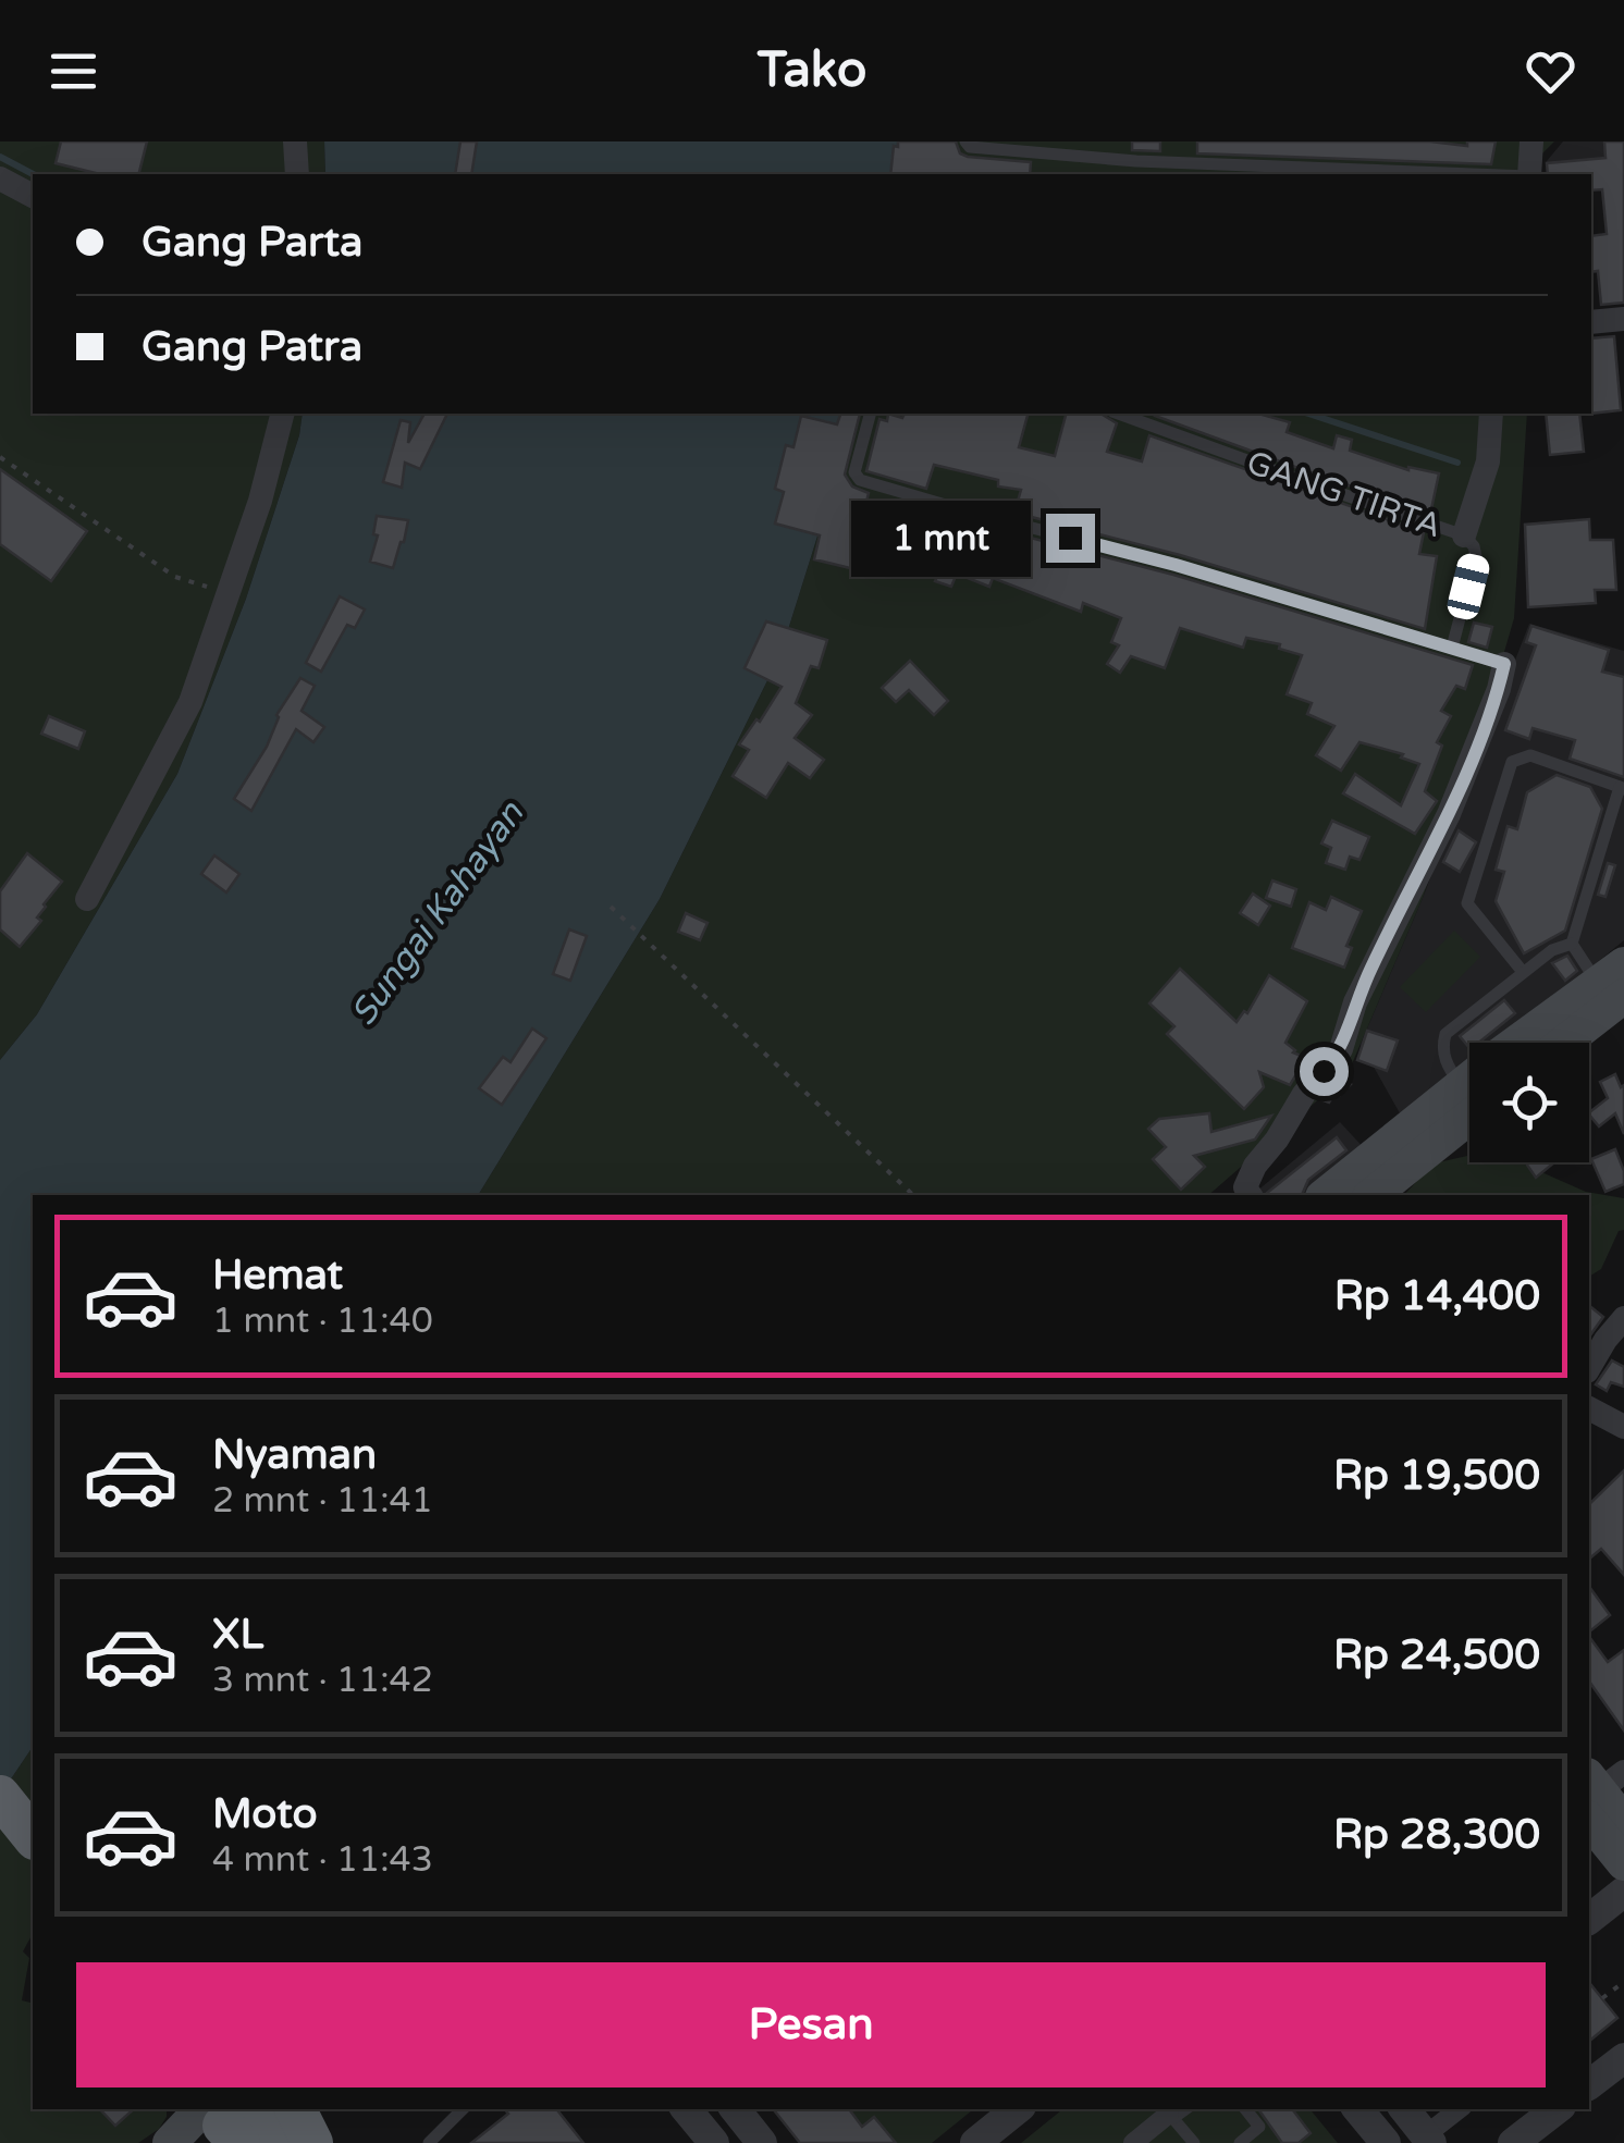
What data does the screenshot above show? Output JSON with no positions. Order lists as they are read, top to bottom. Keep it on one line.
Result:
{"streets":{"lane":["GANG TIRTA"]},"water":["Sungai Kahayan"],"page":{"header":"Tako","banner":["Gang Parta","Gang Patra"],"bubble":"1 mnt","list":[{"name":"Hemat","note":"1 mnt · 11:40","value":"Rp 14,400"},{"name":"Nyaman","note":"2 mnt · 11:41","value":"Rp 19,500"},{"name":"XL","note":"3 mnt · 11:42","value":"Rp 24,500"},{"name":"Moto","note":"4 mnt · 11:43","value":"Rp 28,300"}],"buttons":"Pesan"}}
